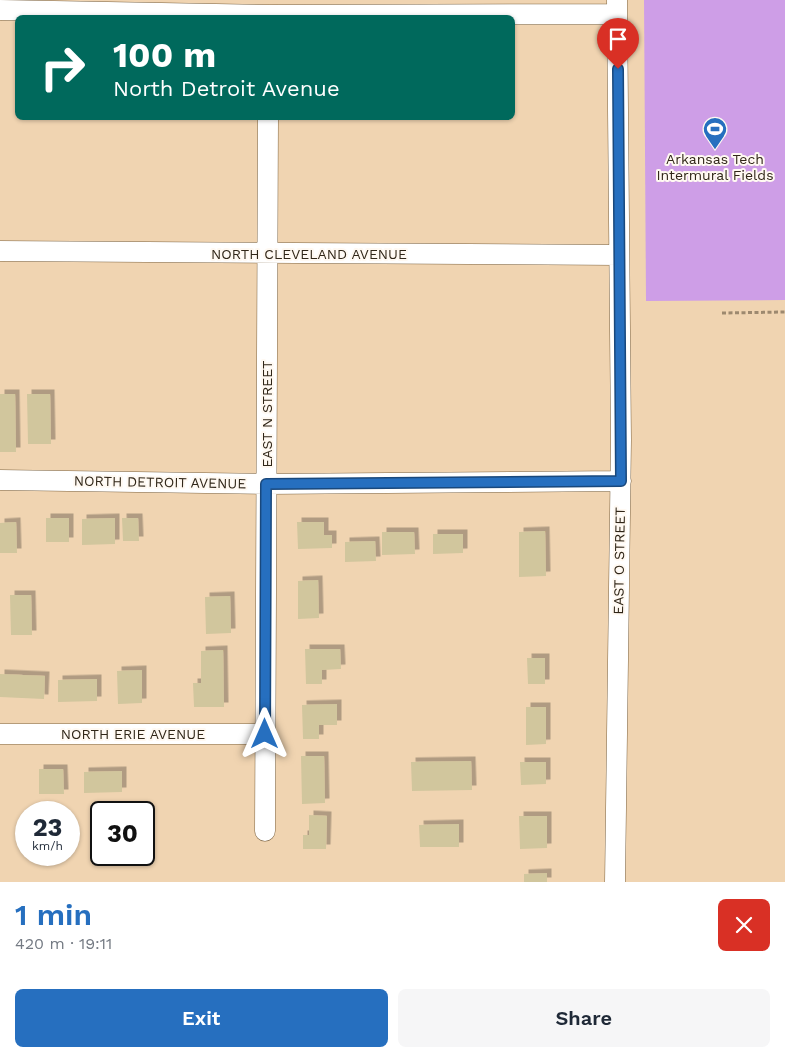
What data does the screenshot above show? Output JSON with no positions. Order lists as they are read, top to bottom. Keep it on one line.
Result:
{"streets":{"street":["NORTH CLEVELAND AVENUE","EAST N STREET","NORTH DETROIT AVENUE","EAST O STREET","NORTH ERIE AVENUE"]},"crossings":[["NORTH CLEVELAND AVENUE","EAST N STREET"],["NORTH CLEVELAND AVENUE","EAST O STREET"],["EAST N STREET","NORTH DETROIT AVENUE"],["EAST N STREET","NORTH ERIE AVENUE"],["NORTH DETROIT AVENUE","EAST O STREET"]],"places":{"sports":["Arkansas Tech Intermural Fields"]},"page":{"turn":["100 m","North Detroit Avenue"],"speed":"23 km/h","limit":"30","heading":["1 min","420 m · 19:11"],"buttons":["Exit","Share"]}}
